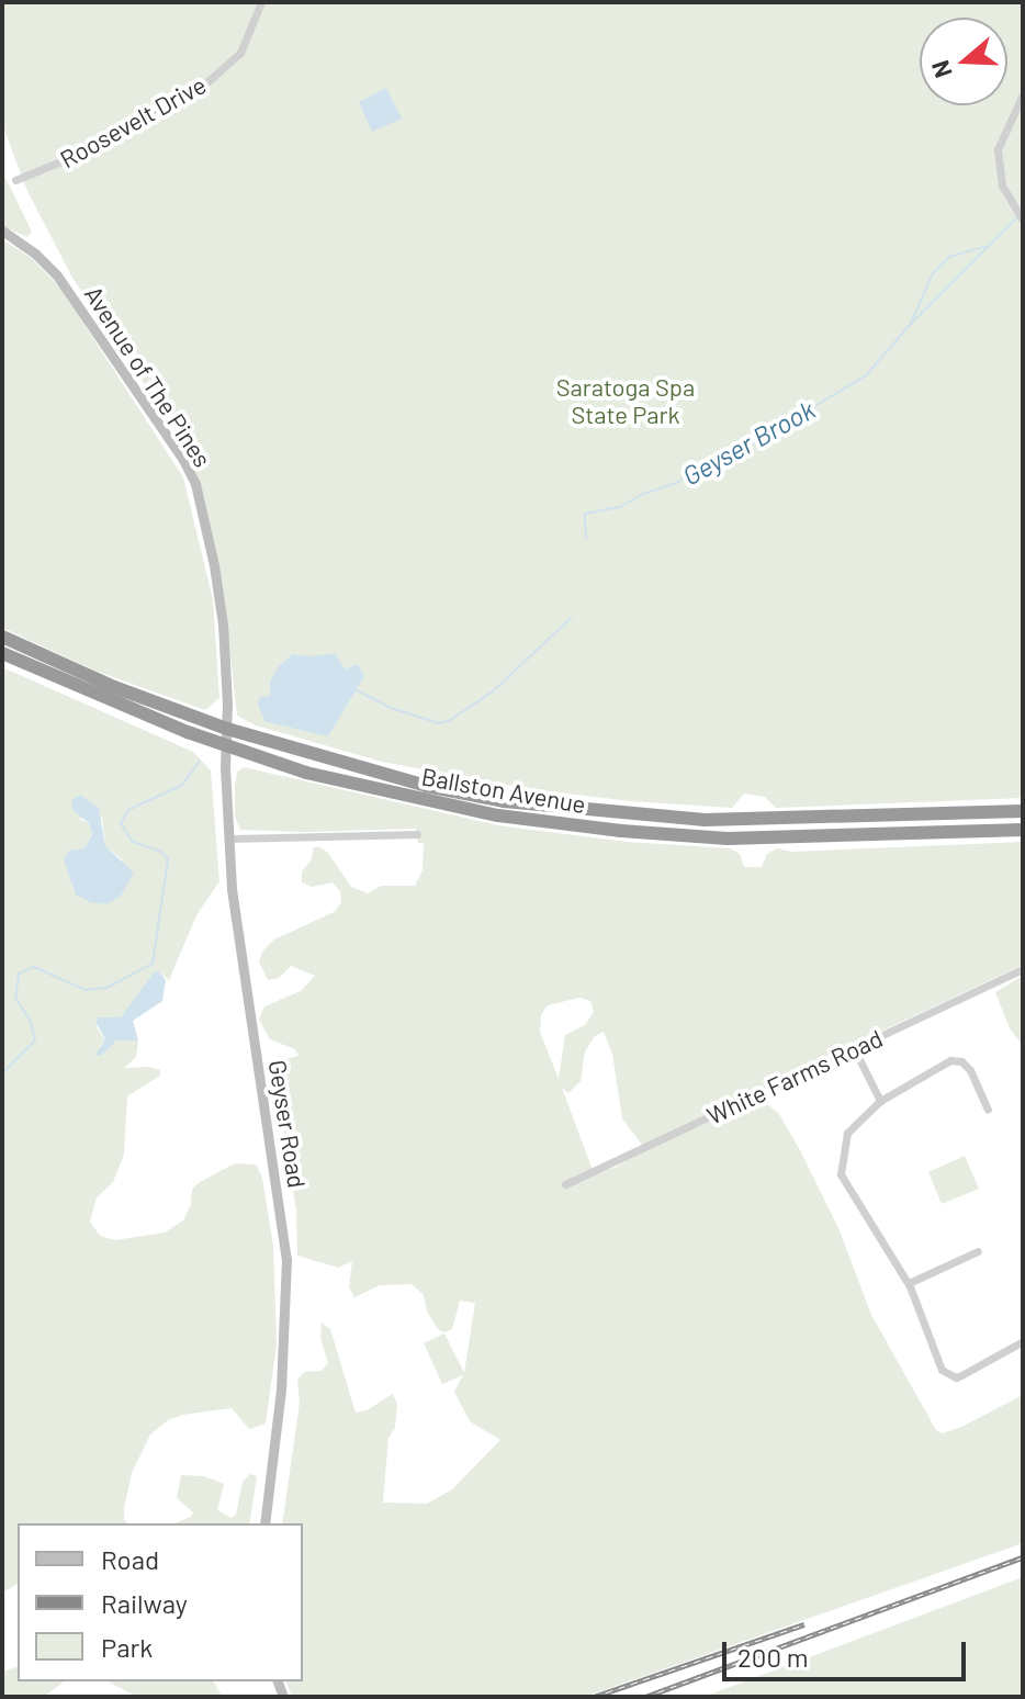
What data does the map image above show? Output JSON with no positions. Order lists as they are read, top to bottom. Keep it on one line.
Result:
{"streets":{"highway":["Ballston Avenue"],"street":["Roosevelt Drive","Avenue of The Pines","White Farms Road","Geyser Road"]},"crossings":[["Avenue of The Pines","Ballston Avenue"],["Avenue of The Pines","Geyser Road"],["Ballston Avenue","Geyser Road"]],"water":["Geyser Brook"],"parks":["Saratoga Spa State Park"],"legend":["Road","Railway","Park"],"scale_bar":"200 m","north":"left"}
